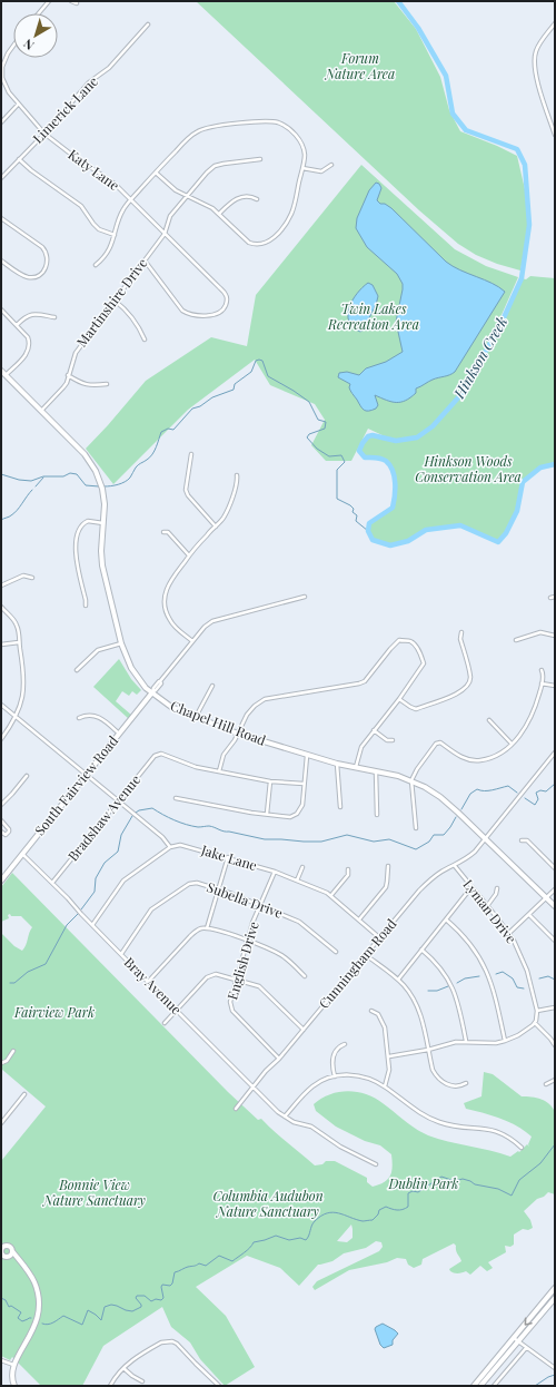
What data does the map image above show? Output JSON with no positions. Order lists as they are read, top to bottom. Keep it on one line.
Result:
{"streets":{"street":["Limerick Lane","Katy Lane","Martinshire Drive","Chapel Hill Road","South Fairview Road","Bradshaw Avenue","Jake Lane","Subella Drive","Lyman Drive","English Drive","Cunningham Road","Bray Avenue"]},"crossings":[["Limerick Lane","Katy Lane"],["Katy Lane","Martinshire Drive"],["Martinshire Drive","Chapel Hill Road"],["Chapel Hill Road","South Fairview Road"],["Chapel Hill Road","Cunningham Road"],["South Fairview Road","Bray Avenue"],["Bradshaw Avenue","Bray Avenue"],["Jake Lane","English Drive"],["Jake Lane","Cunningham Road"],["Subella Drive","English Drive"],["Subella Drive","Bray Avenue"],["Lyman Drive","Cunningham Road"],["English Drive","Cunningham Road"],["Cunningham Road","Bray Avenue"]],"water":["Hinkson Creek"],"parks":["Forum Nature Area","Twin Lakes Recreation Area","Hinkson Woods Conservation Area","Fairview Park","Dublin Park","Bonnie View Nature Sanctuary","Columbia Audubon Nature Sanctuary"],"north":"bottom left"}
